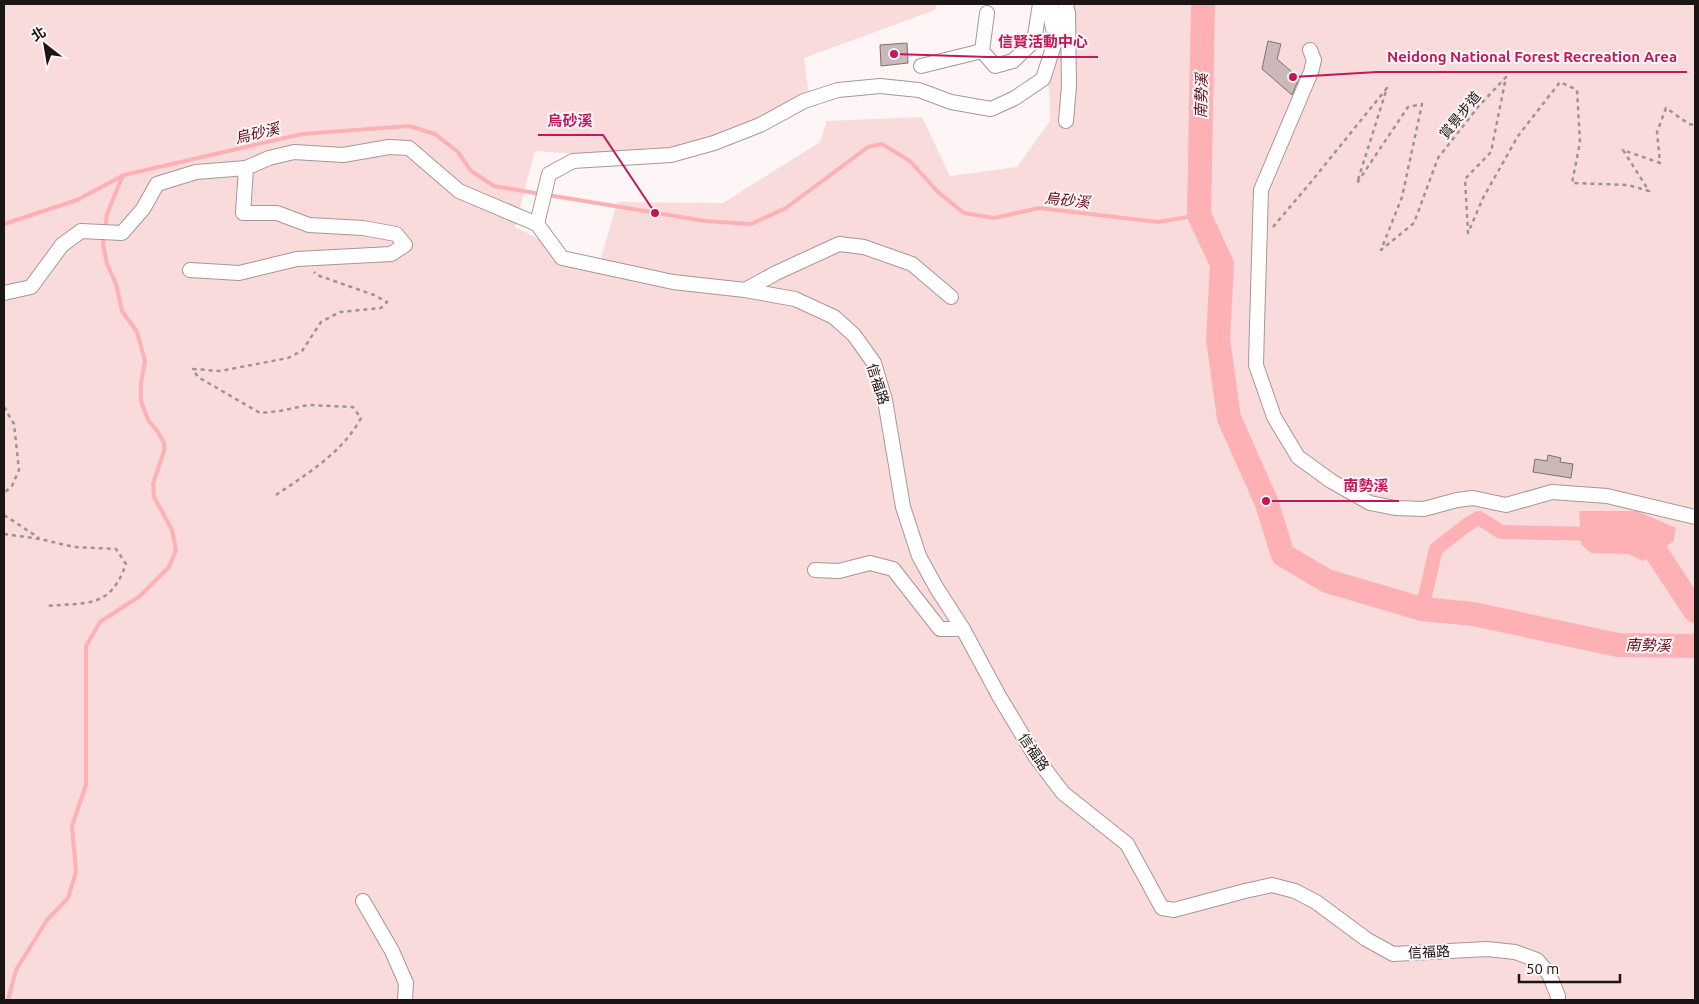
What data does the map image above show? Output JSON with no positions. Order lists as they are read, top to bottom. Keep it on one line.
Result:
{"streets":{"street":["信福路"],"path":["賞景步道"]},"water":["南勢溪","烏砂溪"],"places":["信賢活動中心","Neidong National Forest Recreation Area","烏砂溪","南勢溪"],"scale_bar":"50 m","north":"top left"}
